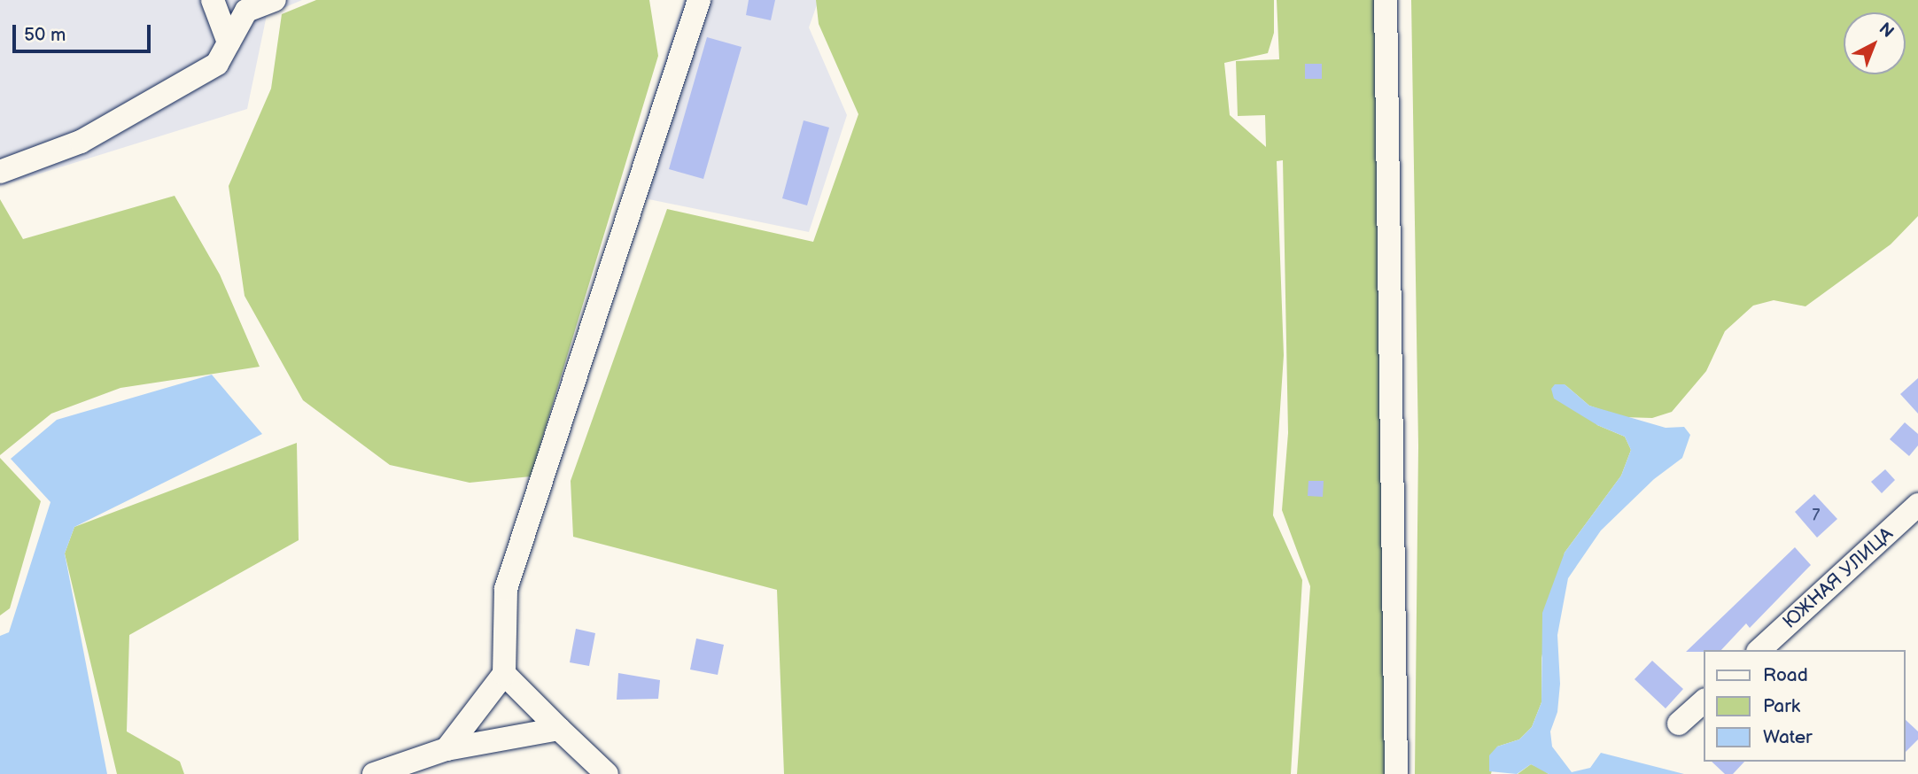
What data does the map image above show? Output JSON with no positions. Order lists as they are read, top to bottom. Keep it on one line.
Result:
{"streets":{"street":["ЮЖНАЯ УЛИЦА"]},"house_numbers":["7"],"legend":["Road","Park","Water"],"scale_bar":"50 m","north":"top right"}
